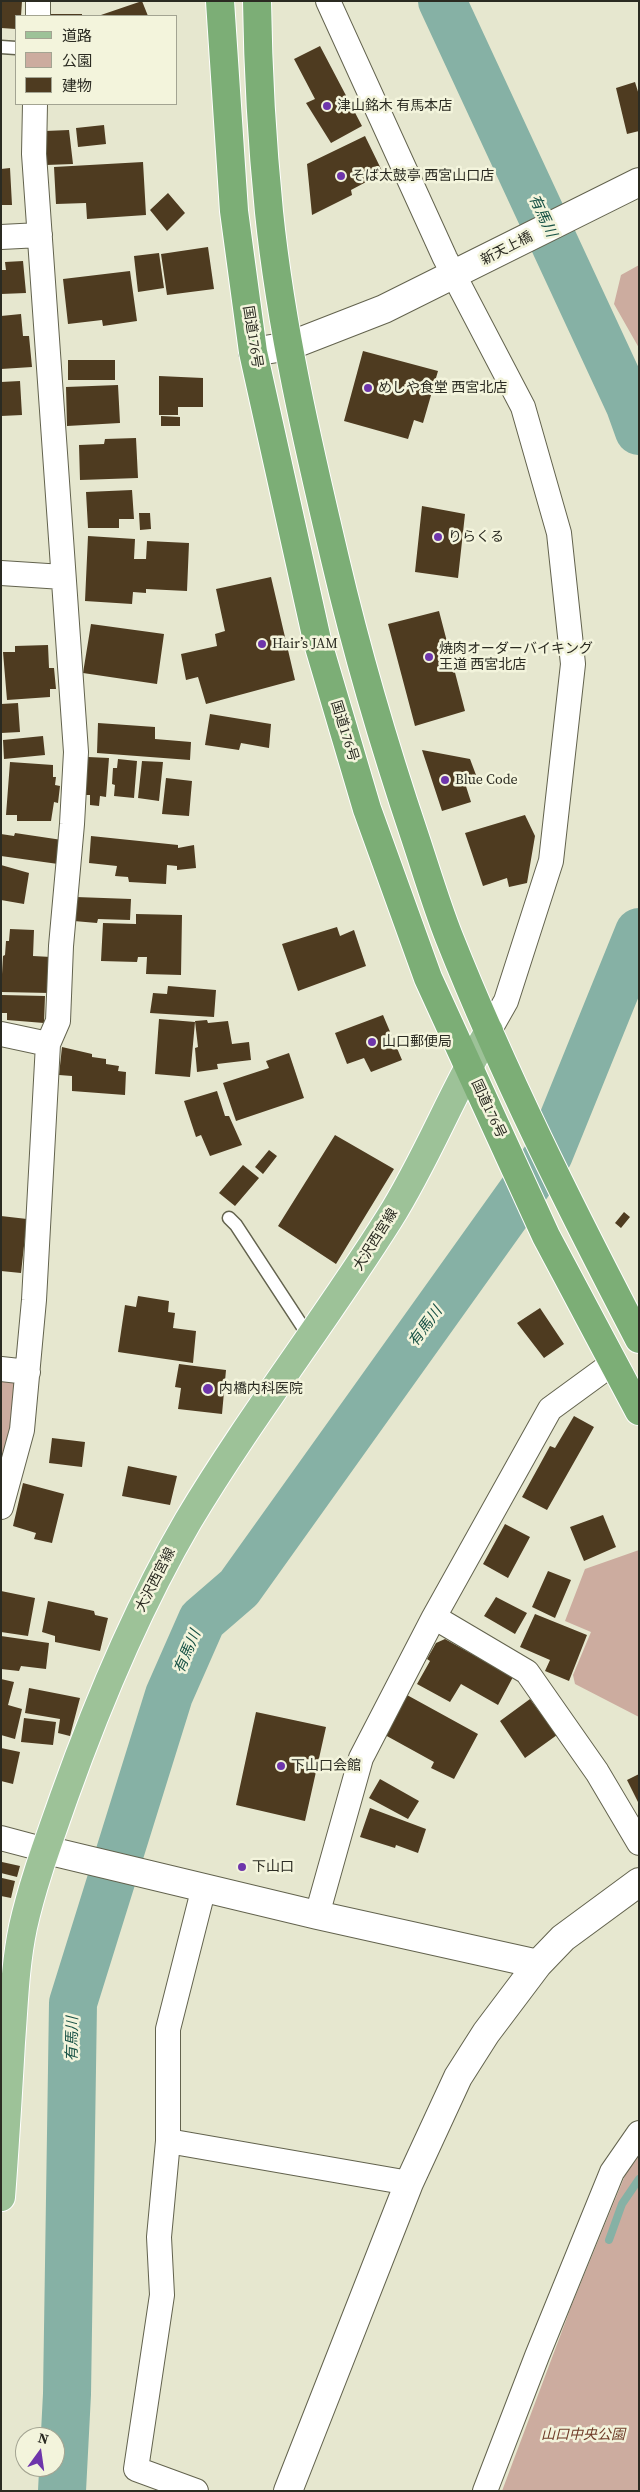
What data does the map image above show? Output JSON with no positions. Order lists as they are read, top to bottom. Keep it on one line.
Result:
{"streets":{"highway":["国道176号"],"main road":["大沢西宮線"],"street":["新天上橋"]},"crossings":[["新天上橋","国道176号"],["国道176号","大沢西宮線"]],"water":["有馬川"],"parks":["山口中央公園"],"places":["津山銘木 有馬本店","そば太鼓亭 西宮山口店","めしや食堂 西宮北店","りらくる","Hair’s JAM","焼肉オーダーバイキング 王道 西宮北店","Blue Code","山口郵便局","内橋内科医院","下山口会館","下山口"],"legend":["道路","公園","建物"],"north":"top"}
